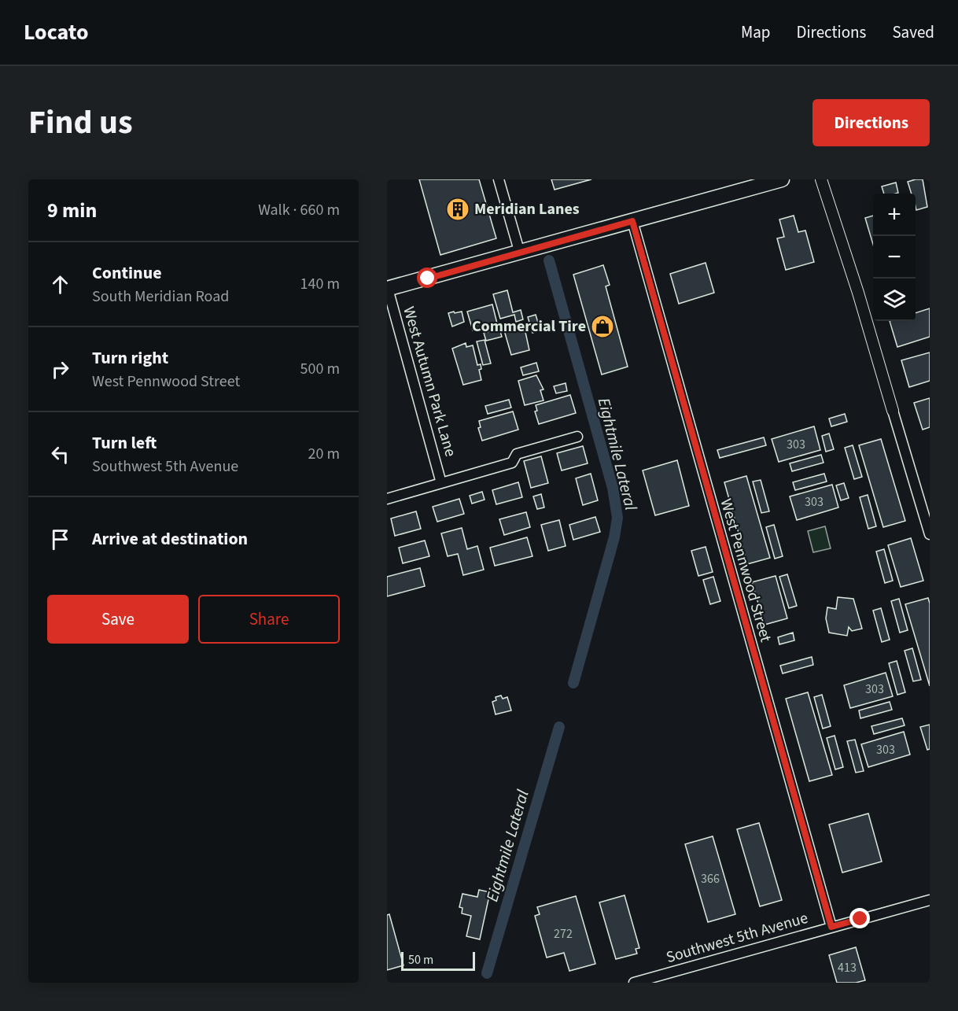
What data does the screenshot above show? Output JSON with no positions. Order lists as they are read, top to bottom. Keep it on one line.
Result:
{"streets":{"street":["West Autumn Park Lane","West Pennwood Street","Southwest 5th Avenue"]},"crossings":[["West Pennwood Street","Southwest 5th Avenue"]],"water":["Eightmile Lateral"],"places":{"building":["Meridian Lanes"],"shop":["Commercial Tire"]},"house_numbers":["303","303","303","303","366","272","413"],"scale_bar":"50 m","page":{"header":"Locato","nav":["Map","Directions","Saved"],"title":"Find us","buttons":["Directions",["Save","Share"]],"heading":["9 min","Walk · 660 m"],"map_buttons":["+","−"],"list":[["Continue","South Meridian Road","140 m"],["Turn right","West Pennwood Street","500 m"],["Turn left","Southwest 5th Avenue","20 m"],"Arrive at destination"],"scale":"50 m"}}
